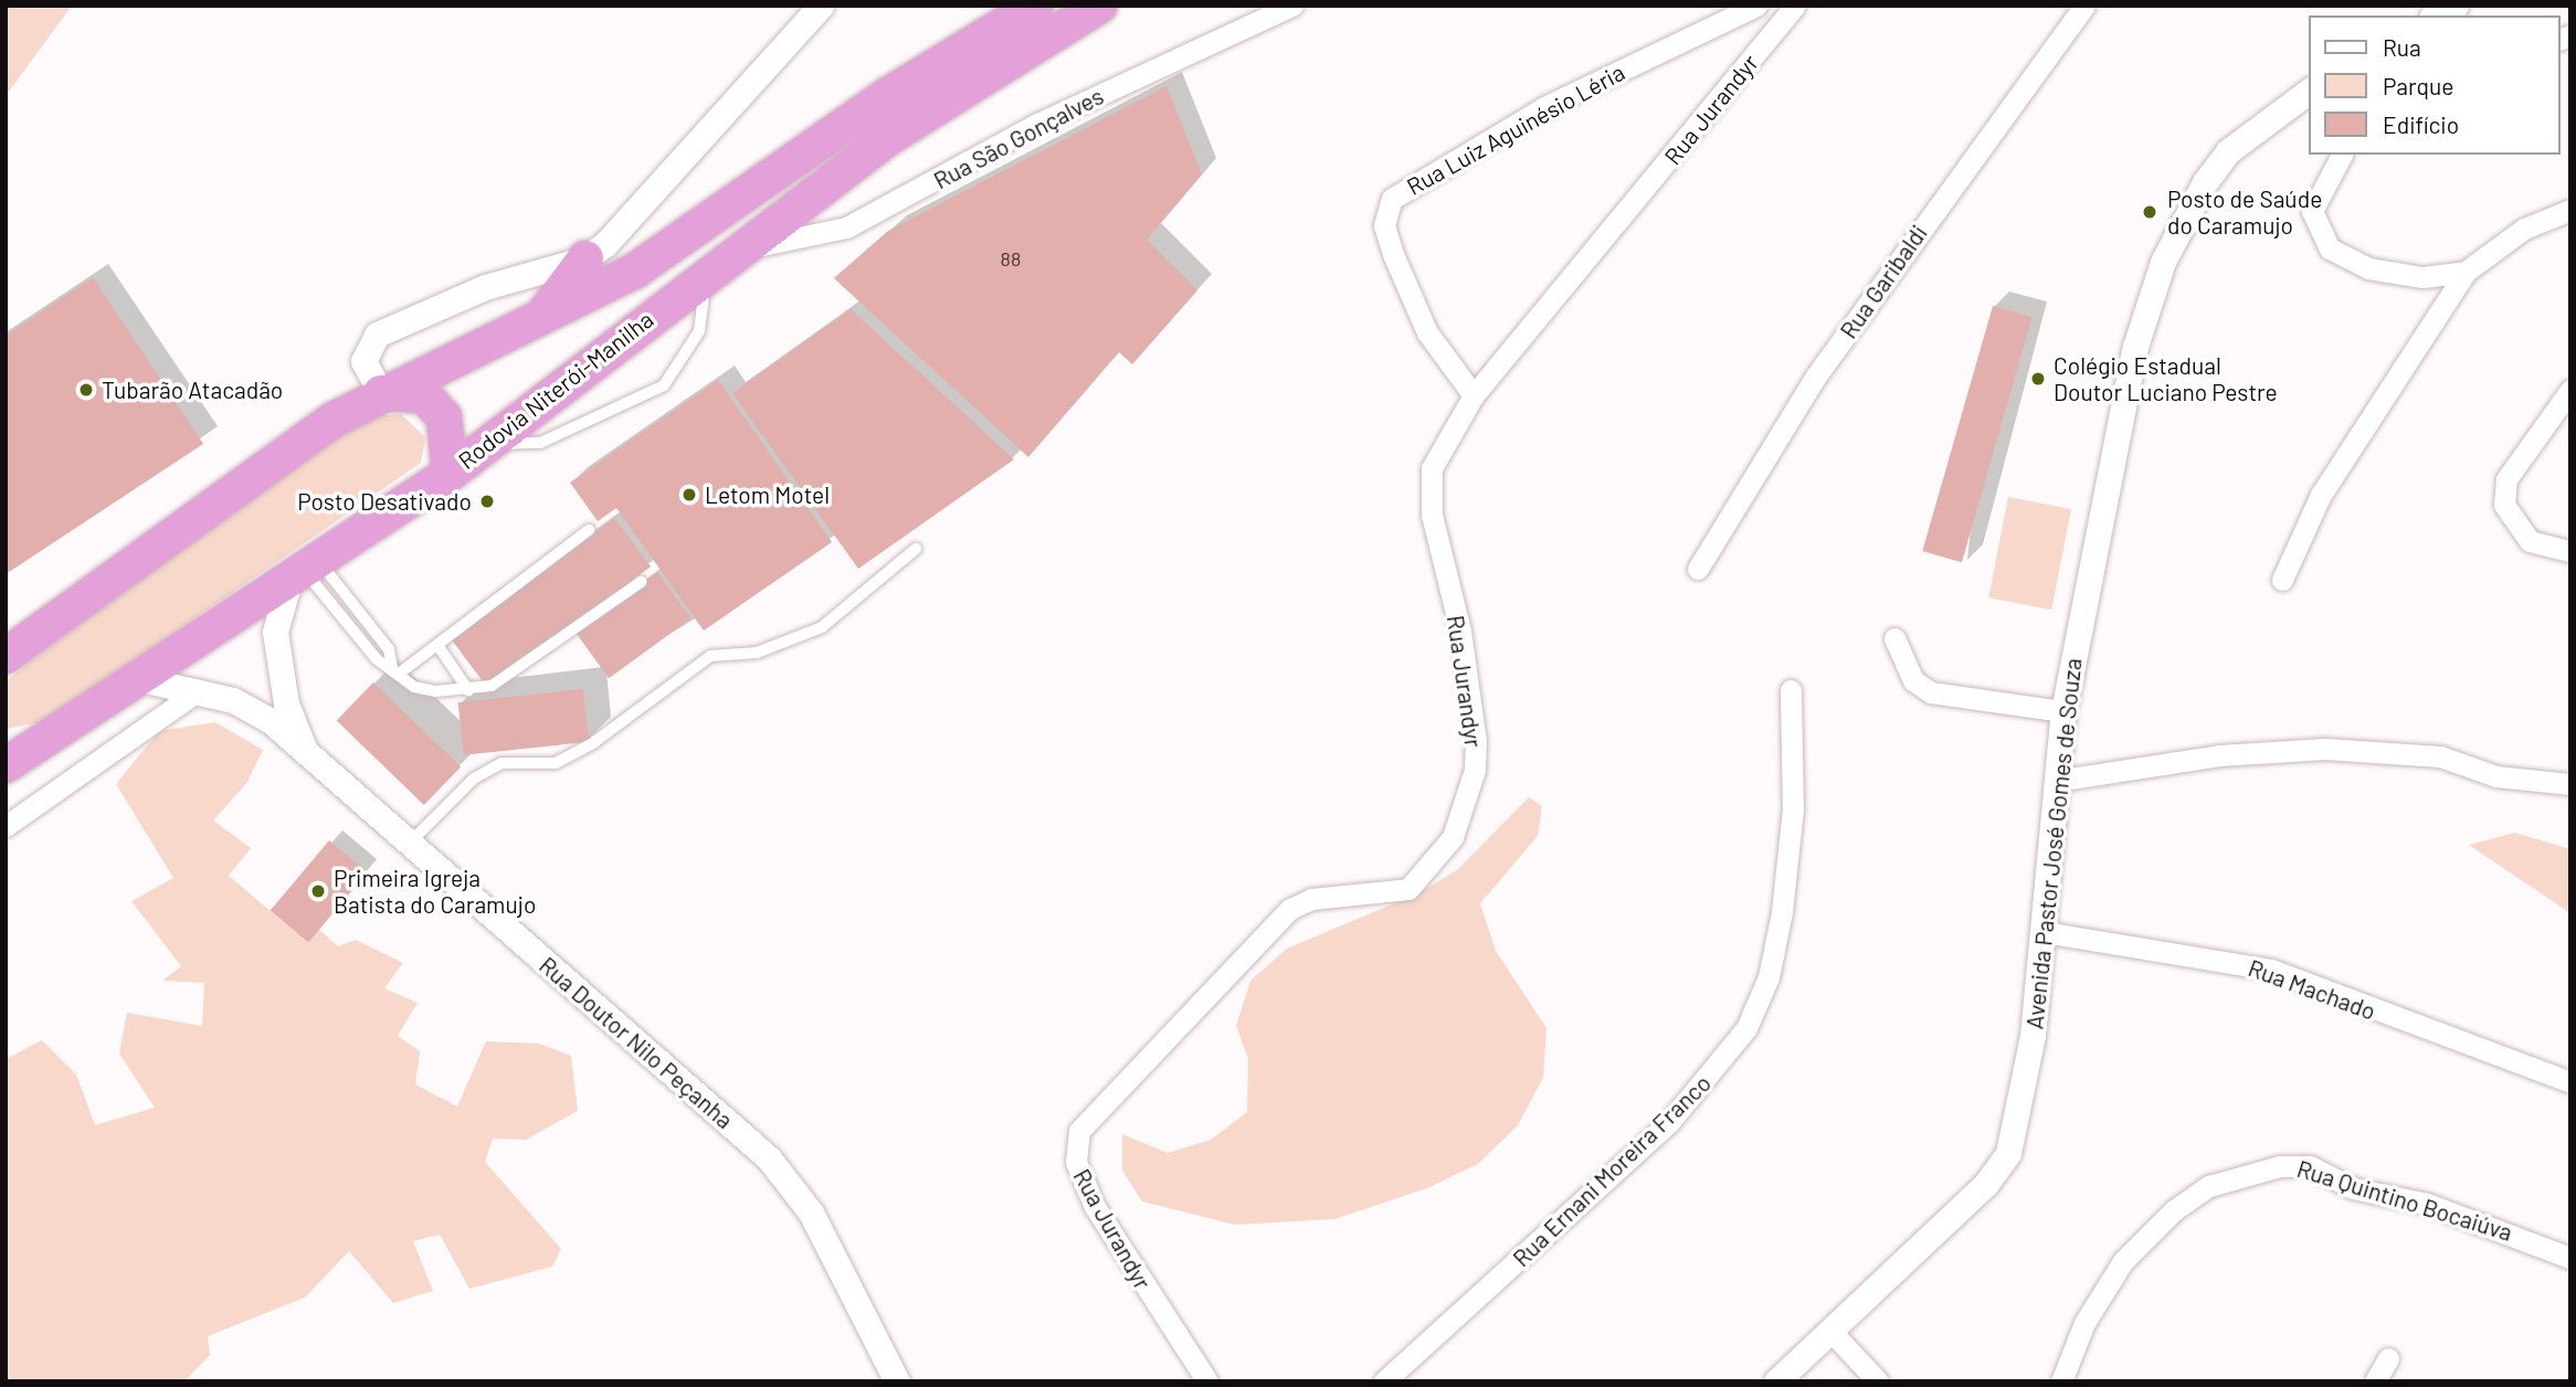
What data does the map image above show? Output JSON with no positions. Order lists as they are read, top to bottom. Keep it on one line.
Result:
{"streets":{"highway":["Rodovia Niterói-Manilha"],"street":["Rua Jurandyr","Rua Luiz Aguinésio Léria","Rua São Gonçalves","Rua Garibaldi","Avenida Pastor José Gomes de Souza","Rua Machado","Rua Doutor Nilo Peçanha","Rua Ernani Moreira Franco","Rua Quintino Bocaiúva"]},"crossings":[["Rua Jurandyr","Rua Luiz Aguinésio Léria"],["Rua São Gonçalves","Rodovia Niterói-Manilha"],["Rodovia Niterói-Manilha","Rua Doutor Nilo Peçanha"],["Avenida Pastor José Gomes de Souza","Rua Machado"]],"places":["Posto de Saúde do Caramujo","Colégio Estadual Doutor Luciano Pestre","Tubarão Atacadão","Letom Motel","Posto Desativado","Primeira Igreja Batista do Caramujo"],"house_numbers":["88"],"legend":["Rua","Parque","Edifício"]}
